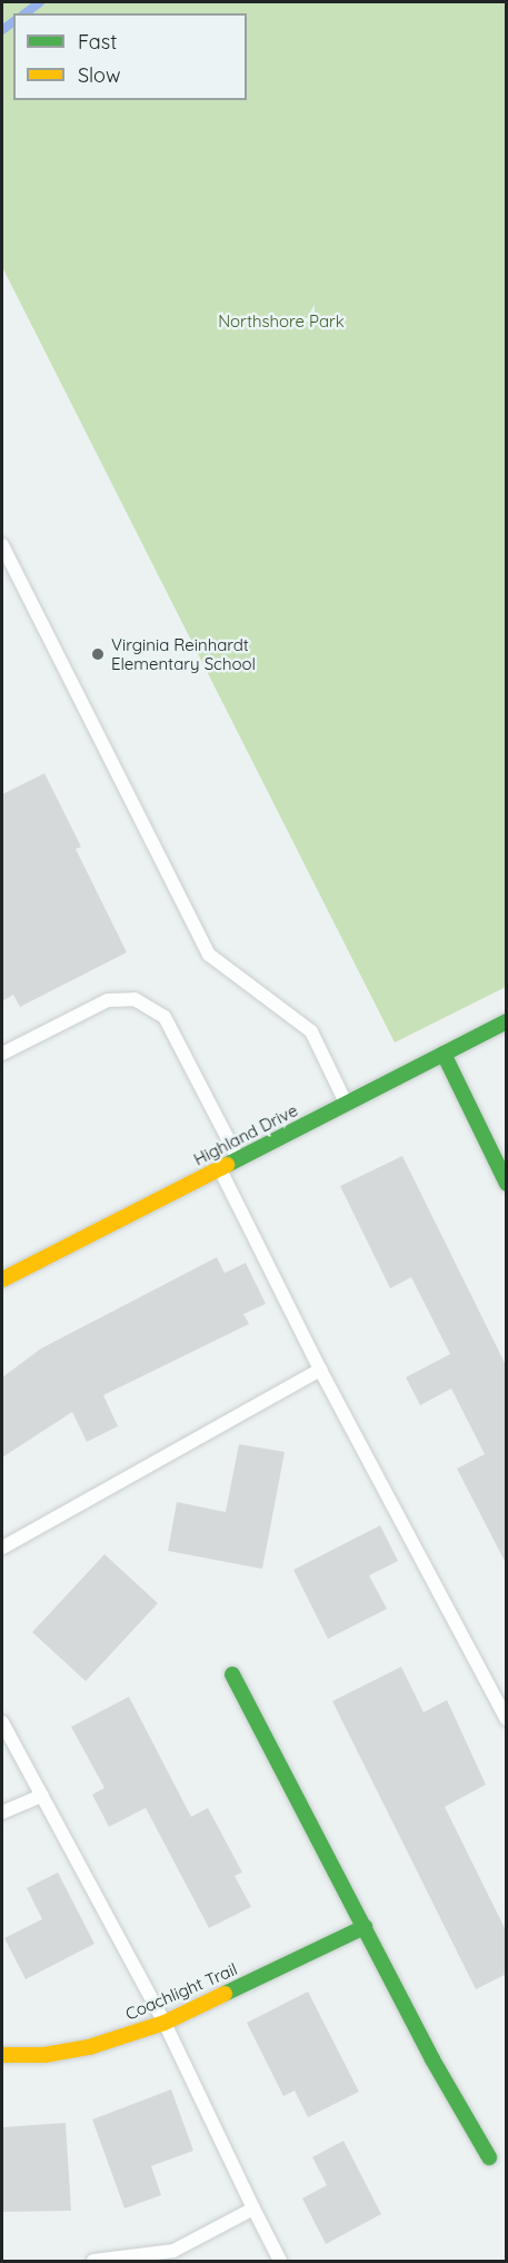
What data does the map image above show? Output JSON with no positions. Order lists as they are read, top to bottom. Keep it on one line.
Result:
{"streets":{"street":["Highland Drive","Coachlight Trail"]},"parks":["Northshore Park"],"places":["Virginia Reinhardt Elementary School"],"legend":["Fast","Slow"]}
